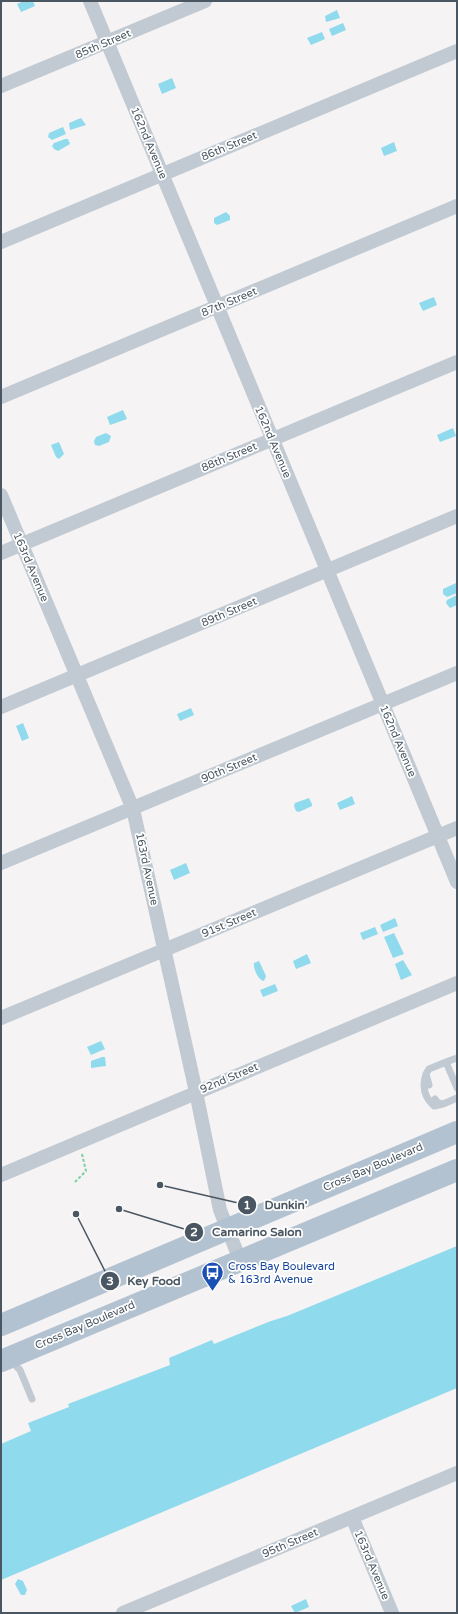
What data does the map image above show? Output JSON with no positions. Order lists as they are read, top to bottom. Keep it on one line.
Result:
{"streets":{"main road":["Cross Bay Boulevard"],"street":["85th Street","162nd Avenue","86th Street","87th Street","88th Street","163rd Avenue","89th Street","90th Street","91st Street","92nd Street","95th Street"]},"crossings":[["85th Street","162nd Avenue"],["162nd Avenue","86th Street"],["162nd Avenue","87th Street"],["162nd Avenue","88th Street"],["162nd Avenue","89th Street"],["162nd Avenue","90th Street"],["162nd Avenue","91st Street"],["88th Street","163rd Avenue"],["163rd Avenue","89th Street"],["163rd Avenue","90th Street"],["163rd Avenue","91st Street"],["163rd Avenue","92nd Street"],["163rd Avenue","Cross Bay Boulevard"],["163rd Avenue","95th Street"]],"places":{"other":["Dunkin'","Camarino Salon","Key Food"],"bus stop":["Cross Bay Boulevard & 163rd Avenue"]}}
